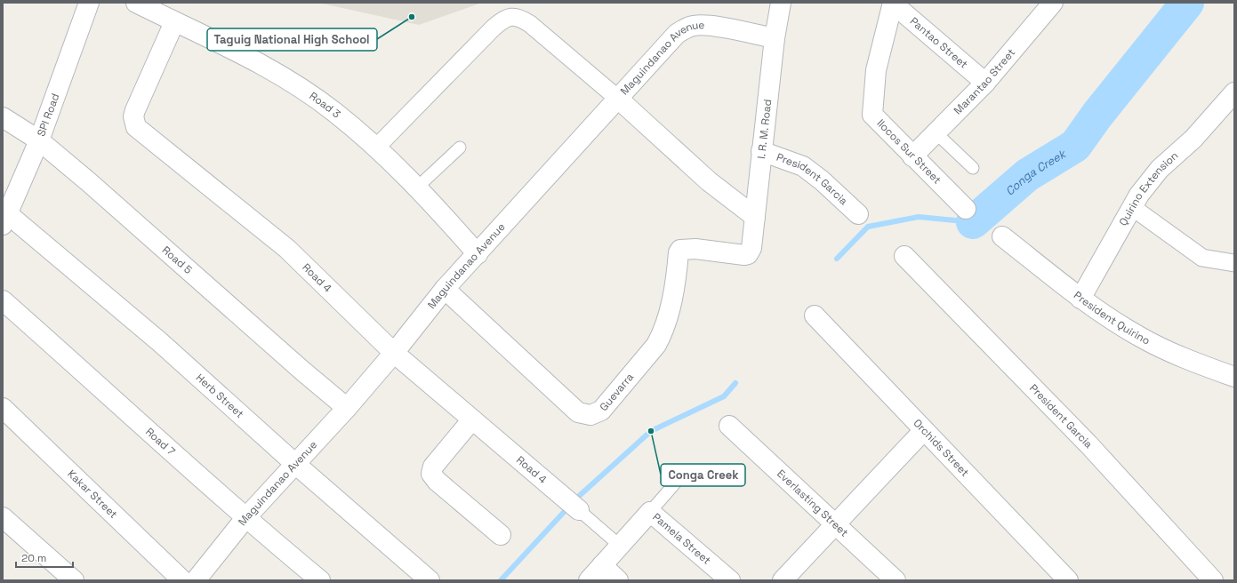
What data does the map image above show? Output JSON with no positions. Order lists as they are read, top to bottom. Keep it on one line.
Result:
{"streets":{"street":["Pantao Street","Maguindanao Avenue","Marantao Street","Road 3","SPI Road","I. R. M. Road","Ilocos Sur Street","President Garcia","Quirino Extension","Road 5","Road 4","President Quirino","Guevarra","Herb Street","Road 7","Orchids Street","Kakar Street","Everlasting Street","Pamela Street"]},"crossings":[["Pantao Street","Marantao Street"],["Pantao Street","Ilocos Sur Street"],["Maguindanao Avenue","Road 3"],["Maguindanao Avenue","I. R. M. Road"],["Maguindanao Avenue","Road 5"],["Maguindanao Avenue","Road 4"],["Maguindanao Avenue","Guevarra"],["Maguindanao Avenue","Herb Street"],["Maguindanao Avenue","Road 7"],["Marantao Street","Ilocos Sur Street"],["Road 3","Road 4"],["SPI Road","Road 5"],["SPI Road","Herb Street"],["I. R. M. Road","President Garcia"],["I. R. M. Road","Guevarra"],["Quirino Extension","President Quirino"]],"water":["Conga Creek"],"places":["Taguig National High School","Conga Creek"],"scale_bar":"20 m"}
